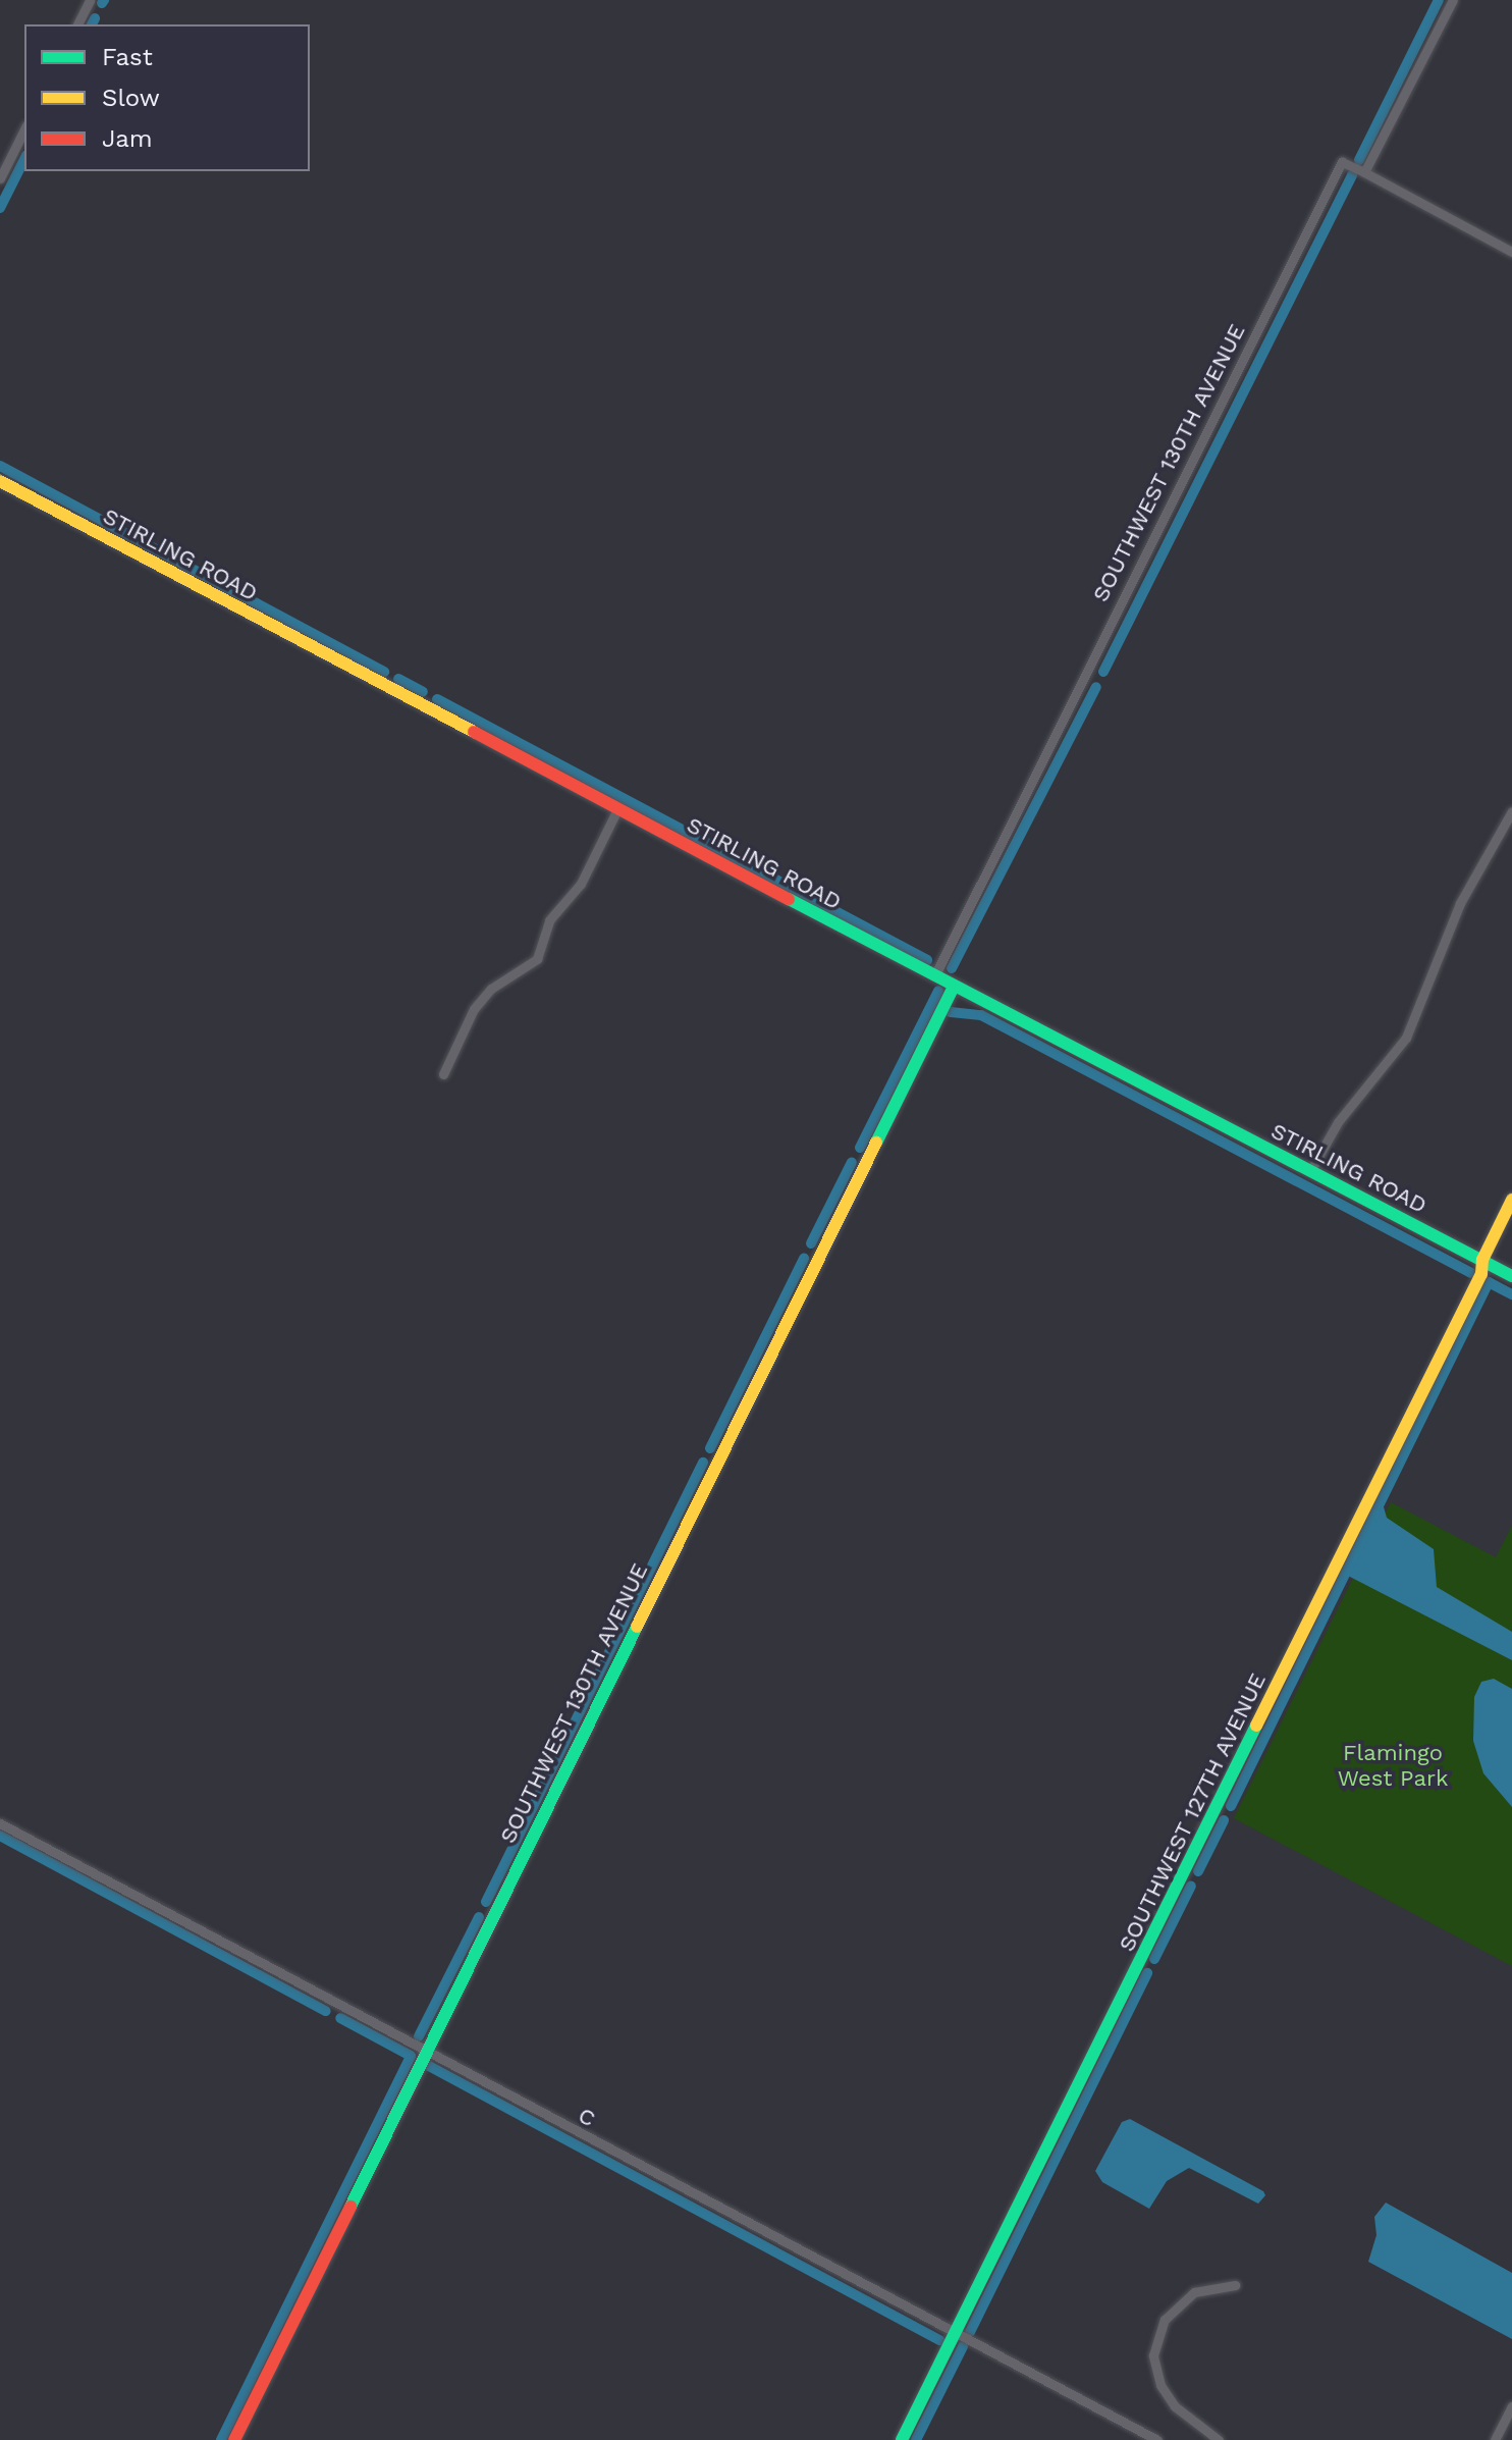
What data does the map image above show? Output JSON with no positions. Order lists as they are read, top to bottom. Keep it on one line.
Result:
{"streets":{"street":["SOUTHWEST 130TH AVENUE","STIRLING ROAD","SOUTHWEST 127TH AVENUE","C"]},"crossings":[["SOUTHWEST 130TH AVENUE","STIRLING ROAD"],["SOUTHWEST 130TH AVENUE","C"],["STIRLING ROAD","SOUTHWEST 127TH AVENUE"],["SOUTHWEST 127TH AVENUE","C"]],"parks":["Flamingo West Park"],"legend":["Fast","Slow","Jam"]}
